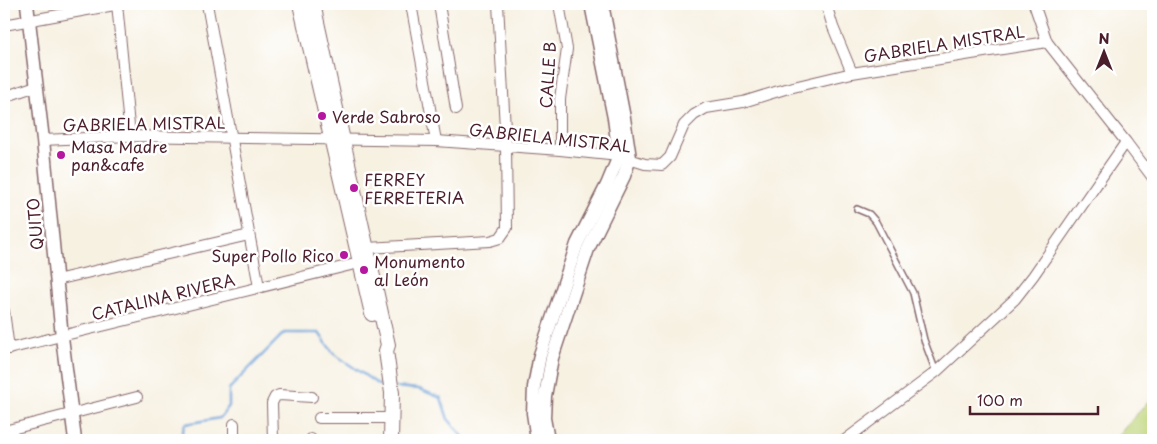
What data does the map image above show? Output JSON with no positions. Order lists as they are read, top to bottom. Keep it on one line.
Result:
{"streets":{"street":["GABRIELA MISTRAL","CALLE B","QUITO","CATALINA RIVERA"]},"crossings":[["GABRIELA MISTRAL","CALLE B"],["GABRIELA MISTRAL","QUITO"],["QUITO","CATALINA RIVERA"]],"places":["Verde Sabroso","Masa Madre pan&cafe","FERREY FERRETERIA","Super Pollo Rico","Monumento al León"],"scale_bar":"100 m","north":"top"}
